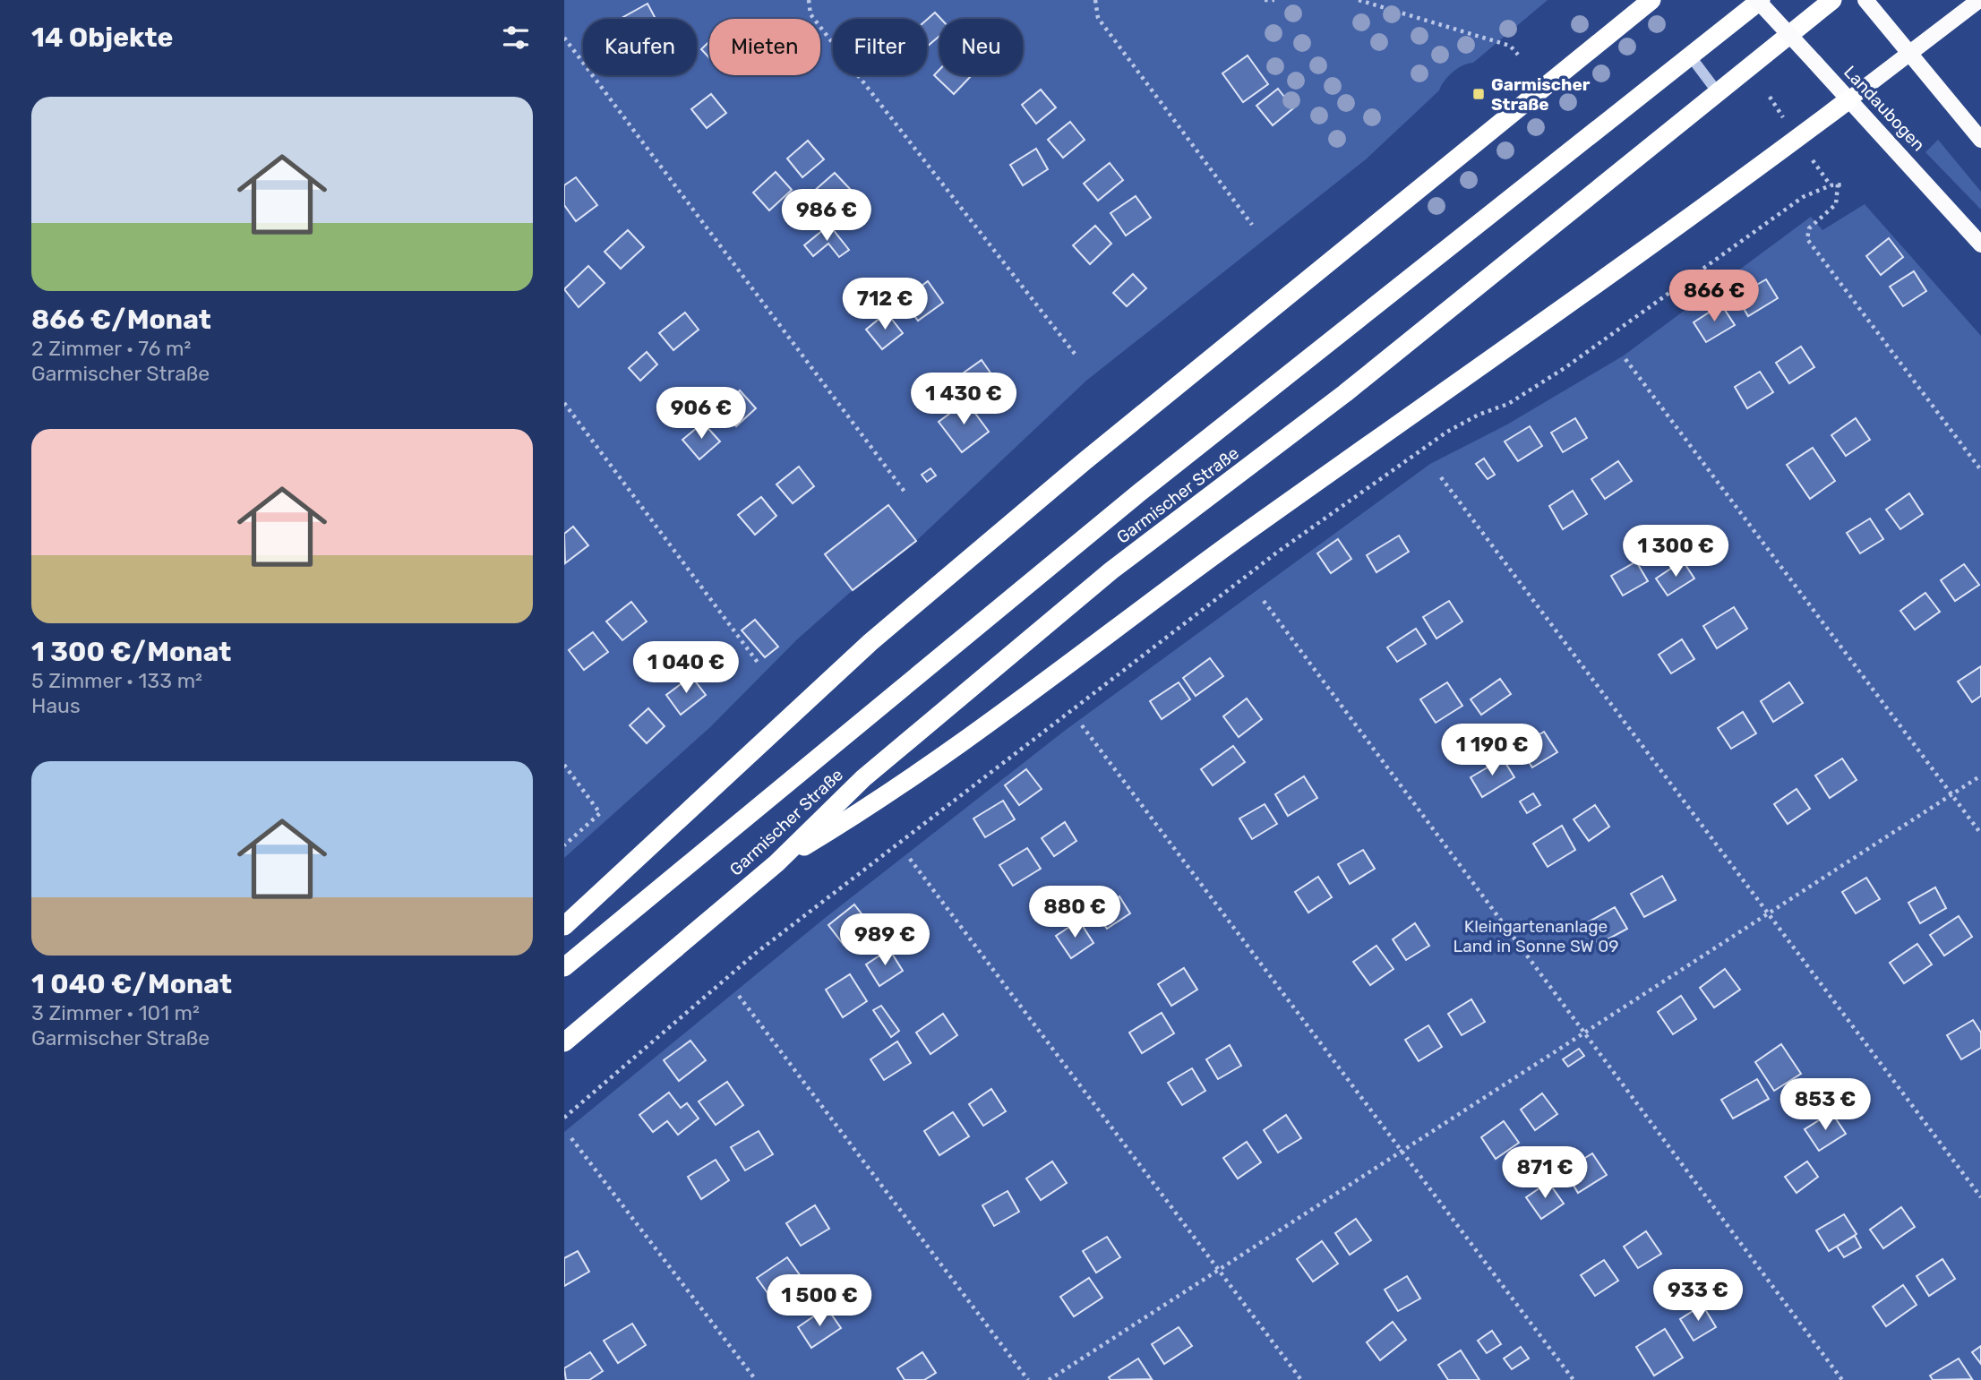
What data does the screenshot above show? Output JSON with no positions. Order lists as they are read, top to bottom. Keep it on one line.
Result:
{"streets":{"highway":["Garmischer Straße"],"main road":["Landaubogen"]},"crossings":[["Landaubogen","Garmischer Straße"]],"parks":["Kleingartenanlage Land in Sonne SW 09"],"places":{"transit":["Garmischer Straße"]},"page":{"heading":"14 Objekte","chip":["Kaufen","Mieten","Filter","Neu"],"list":[{"name":"866 €/Monat","note":"2 Zimmer · 76 m² · Garmischer Straße"},{"name":"1 300 €/Monat","note":"5 Zimmer · 133 m² · Haus"},{"name":"1 040 €/Monat","note":"3 Zimmer · 101 m² · Garmischer Straße"}],"price":["986 €","866 €","712 €","1 430 €","906 €","1 300 €","1 040 €","1 190 €","880 €","989 €","853 €","871 €","933 €","1 500 €"]}}
